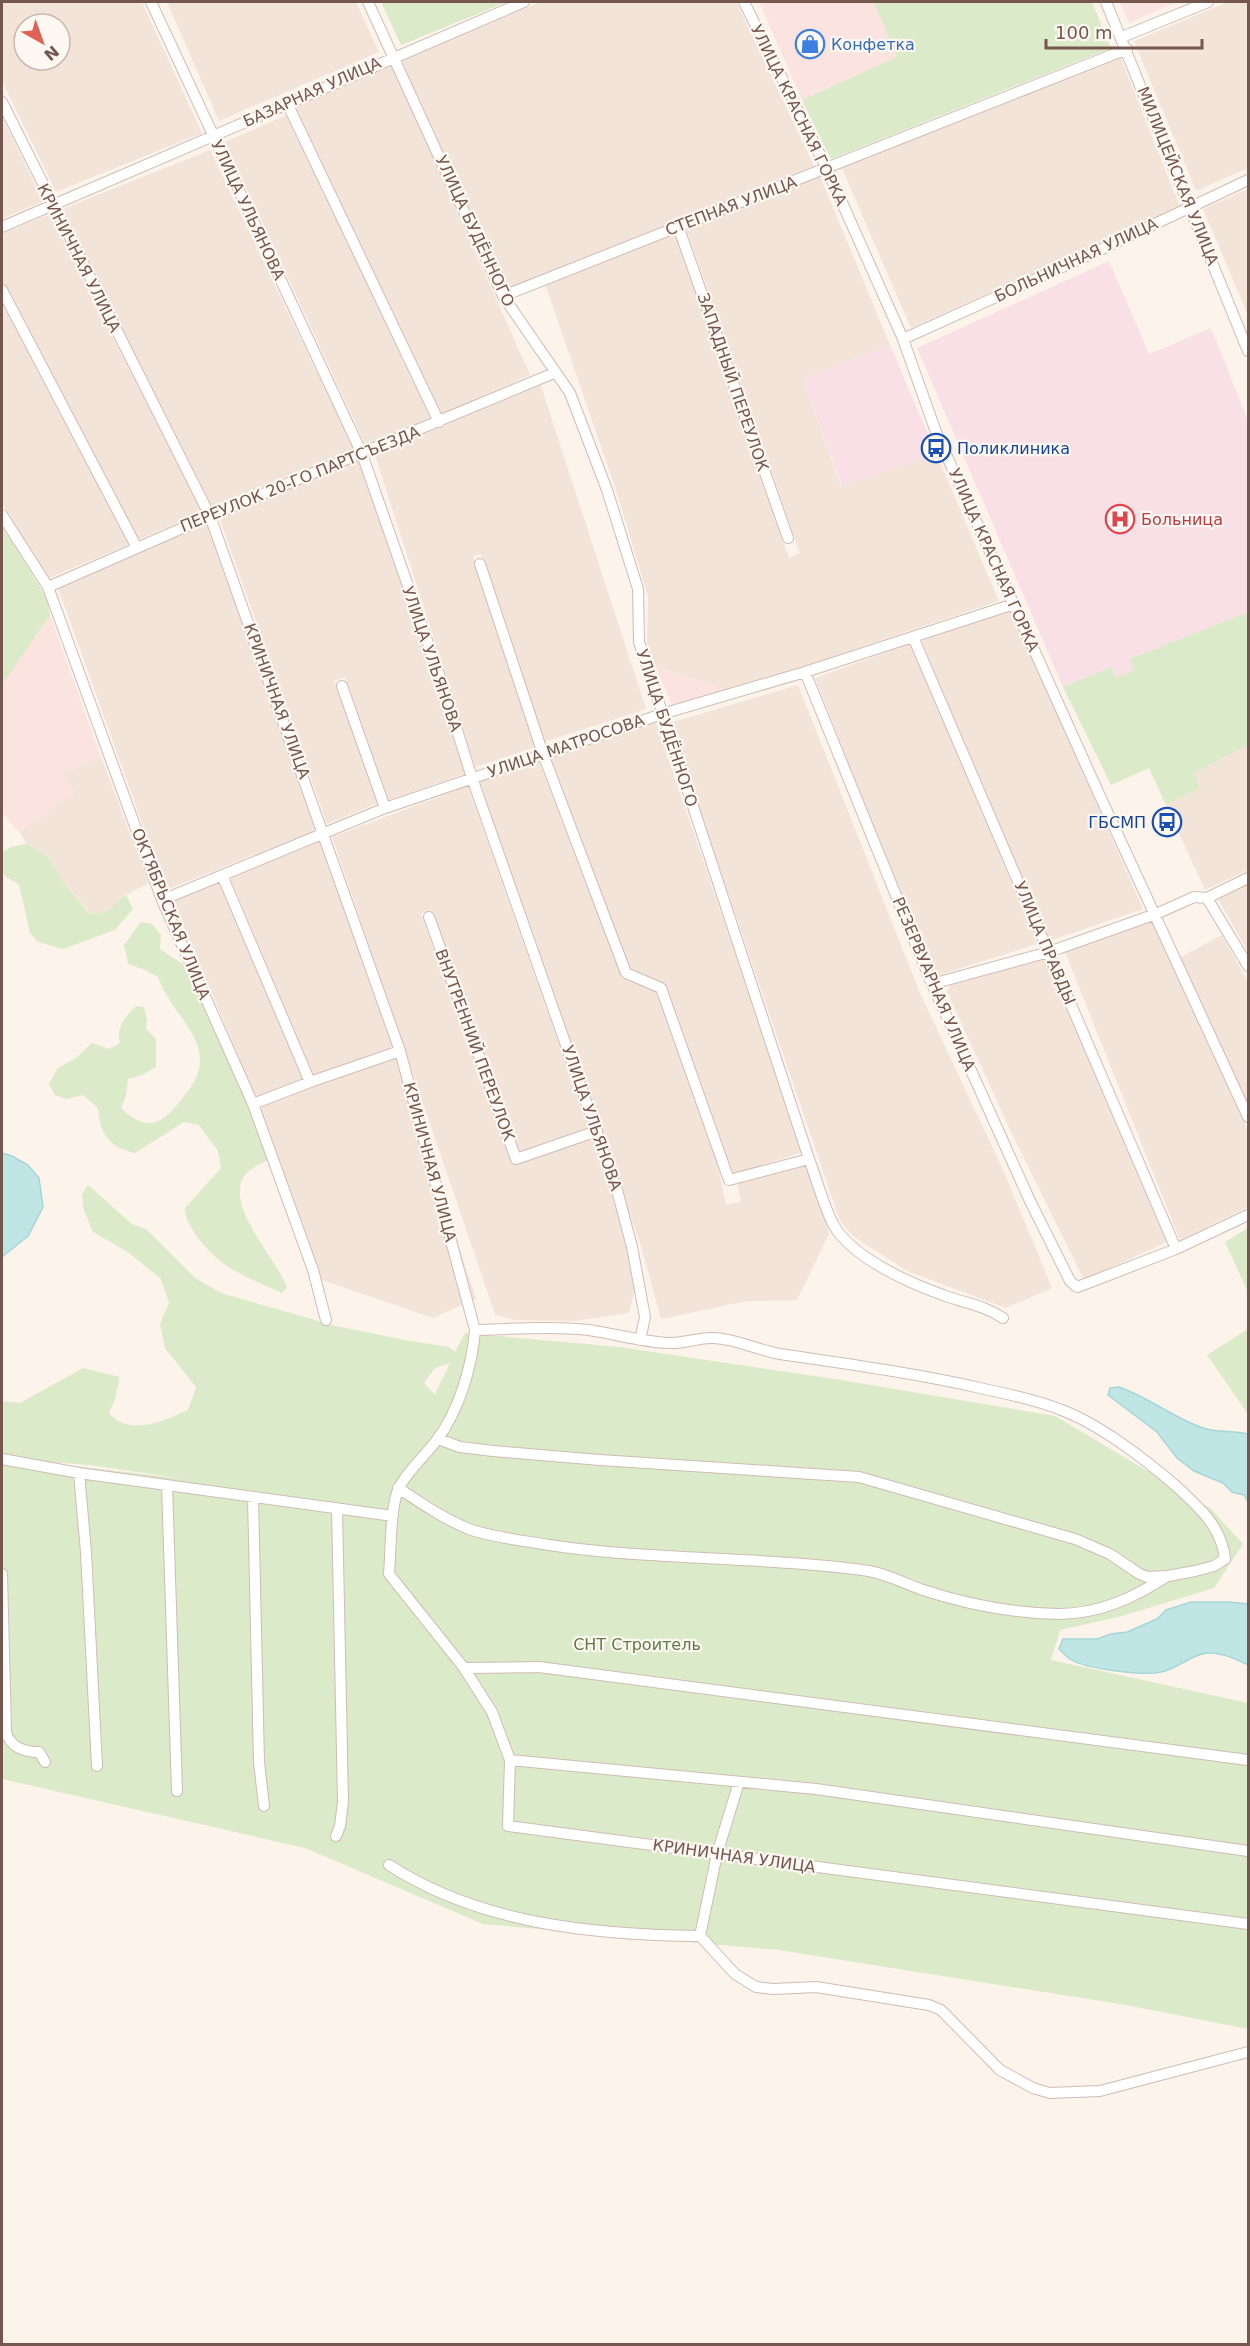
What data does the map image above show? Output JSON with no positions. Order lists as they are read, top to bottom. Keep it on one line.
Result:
{"streets":{"street":["БАЗАРНАЯ УЛИЦА","УЛИЦА КРАСНАЯ ГОРКА","МИЛИЦЕЙСКАЯ УЛИЦА","СТЕПНАЯ УЛИЦА","УЛИЦА УЛЬЯНОВА","УЛИЦА БУДЁННОГО","КРИНИЧНАЯ УЛИЦА","БОЛЬНИЧНАЯ УЛИЦА","ЗАПАДНЫЙ ПЕРЕУЛОК","ПЕРЕУЛОК 20-ГО ПАРТСЪЕЗДА","УЛИЦА МАТРОСОВА","ОКТЯБРЬСКАЯ УЛИЦА","УЛИЦА ПРАВДЫ","РЕЗЕРВУАРНАЯ УЛИЦА","ВНУТРЕННИЙ ПЕРЕУЛОК"]},"crossings":[["БАЗАРНАЯ УЛИЦА","УЛИЦА УЛЬЯНОВА"],["БАЗАРНАЯ УЛИЦА","УЛИЦА БУДЁННОГО"],["БАЗАРНАЯ УЛИЦА","КРИНИЧНАЯ УЛИЦА"],["УЛИЦА КРАСНАЯ ГОРКА","СТЕПНАЯ УЛИЦА"],["УЛИЦА КРАСНАЯ ГОРКА","БОЛЬНИЧНАЯ УЛИЦА"],["УЛИЦА КРАСНАЯ ГОРКА","УЛИЦА МАТРОСОВА"],["МИЛИЦЕЙСКАЯ УЛИЦА","СТЕПНАЯ УЛИЦА"],["МИЛИЦЕЙСКАЯ УЛИЦА","БОЛЬНИЧНАЯ УЛИЦА"],["СТЕПНАЯ УЛИЦА","УЛИЦА БУДЁННОГО"],["СТЕПНАЯ УЛИЦА","ЗАПАДНЫЙ ПЕРЕУЛОК"],["УЛИЦА УЛЬЯНОВА","ПЕРЕУЛОК 20-ГО ПАРТСЪЕЗДА"],["УЛИЦА УЛЬЯНОВА","УЛИЦА МАТРОСОВА"],["УЛИЦА УЛЬЯНОВА","ВНУТРЕННИЙ ПЕРЕУЛОК"],["УЛИЦА БУДЁННОГО","ПЕРЕУЛОК 20-ГО ПАРТСЪЕЗДА"],["УЛИЦА БУДЁННОГО","УЛИЦА МАТРОСОВА"],["КРИНИЧНАЯ УЛИЦА","ПЕРЕУЛОК 20-ГО ПАРТСЪЕЗДА"],["КРИНИЧНАЯ УЛИЦА","УЛИЦА МАТРОСОВА"],["ПЕРЕУЛОК 20-ГО ПАРТСЪЕЗДА","ОКТЯБРЬСКАЯ УЛИЦА"],["УЛИЦА МАТРОСОВА","ОКТЯБРЬСКАЯ УЛИЦА"],["УЛИЦА МАТРОСОВА","УЛИЦА ПРАВДЫ"],["УЛИЦА МАТРОСОВА","РЕЗЕРВУАРНАЯ УЛИЦА"],["УЛИЦА ПРАВДЫ","РЕЗЕРВУАРНАЯ УЛИЦА"]],"parks":["СНТ Строитель"],"places":{"shop":["Конфетка"],"bus stop":["Поликлиника","ГБСМП"],"hospital":["Больница"]},"scale_bar":"100 m","north":"bottom right"}
